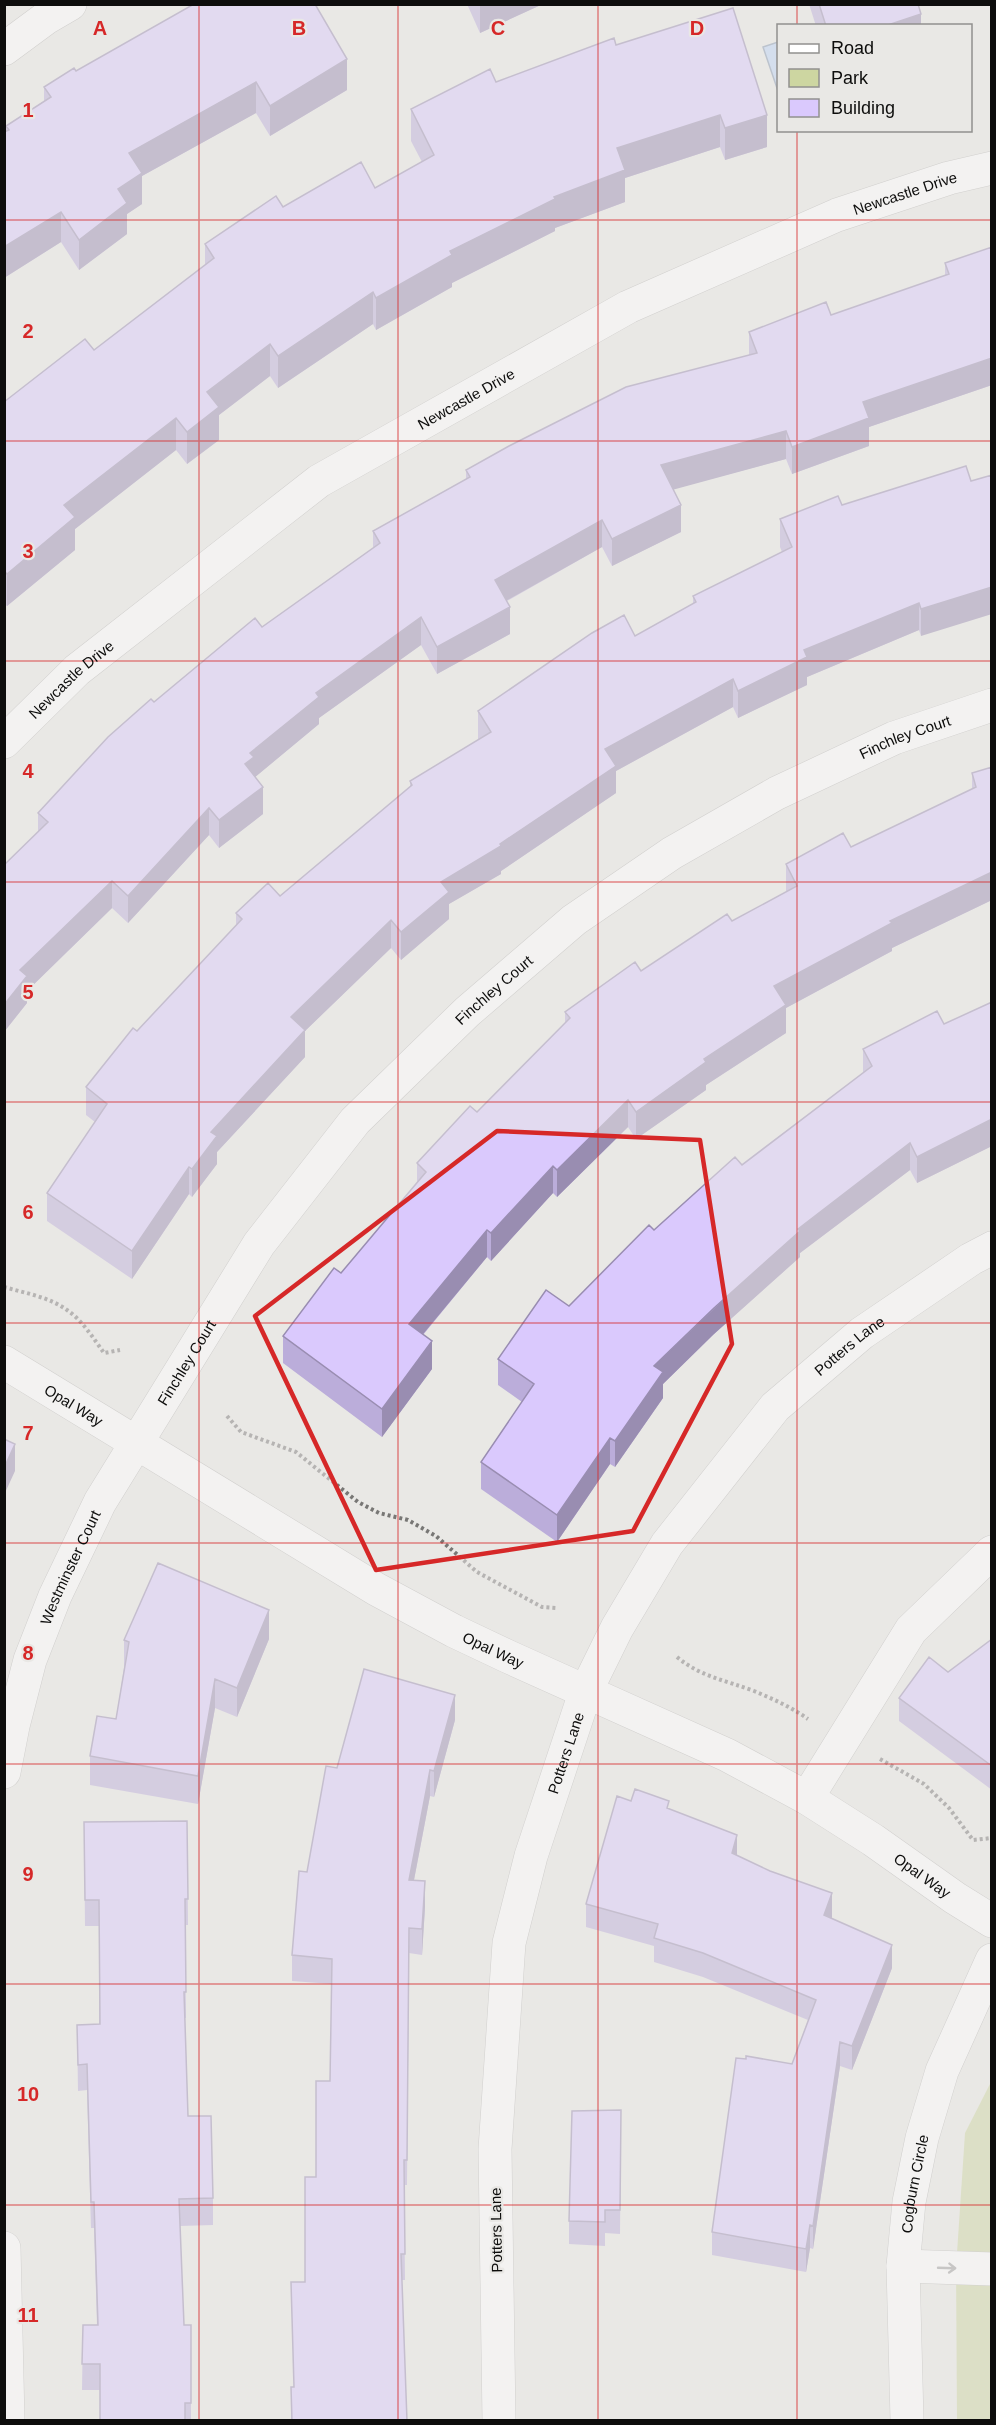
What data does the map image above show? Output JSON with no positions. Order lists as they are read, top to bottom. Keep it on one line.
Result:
{"streets":{"street":["Newcastle Drive","Finchley Court","Potters Lane","Opal Way","Westminster Court","Cogburn Circle"]},"crossings":[["Finchley Court","Opal Way"],["Finchley Court","Westminster Court"],["Potters Lane","Opal Way"],["Opal Way","Westminster Court"]],"legend":["Road","Park","Building"],"grid":{"columns":["A","B","C","D"],"rows":["1","2","3","4","5","6","7","8","9","10","11"]}}
